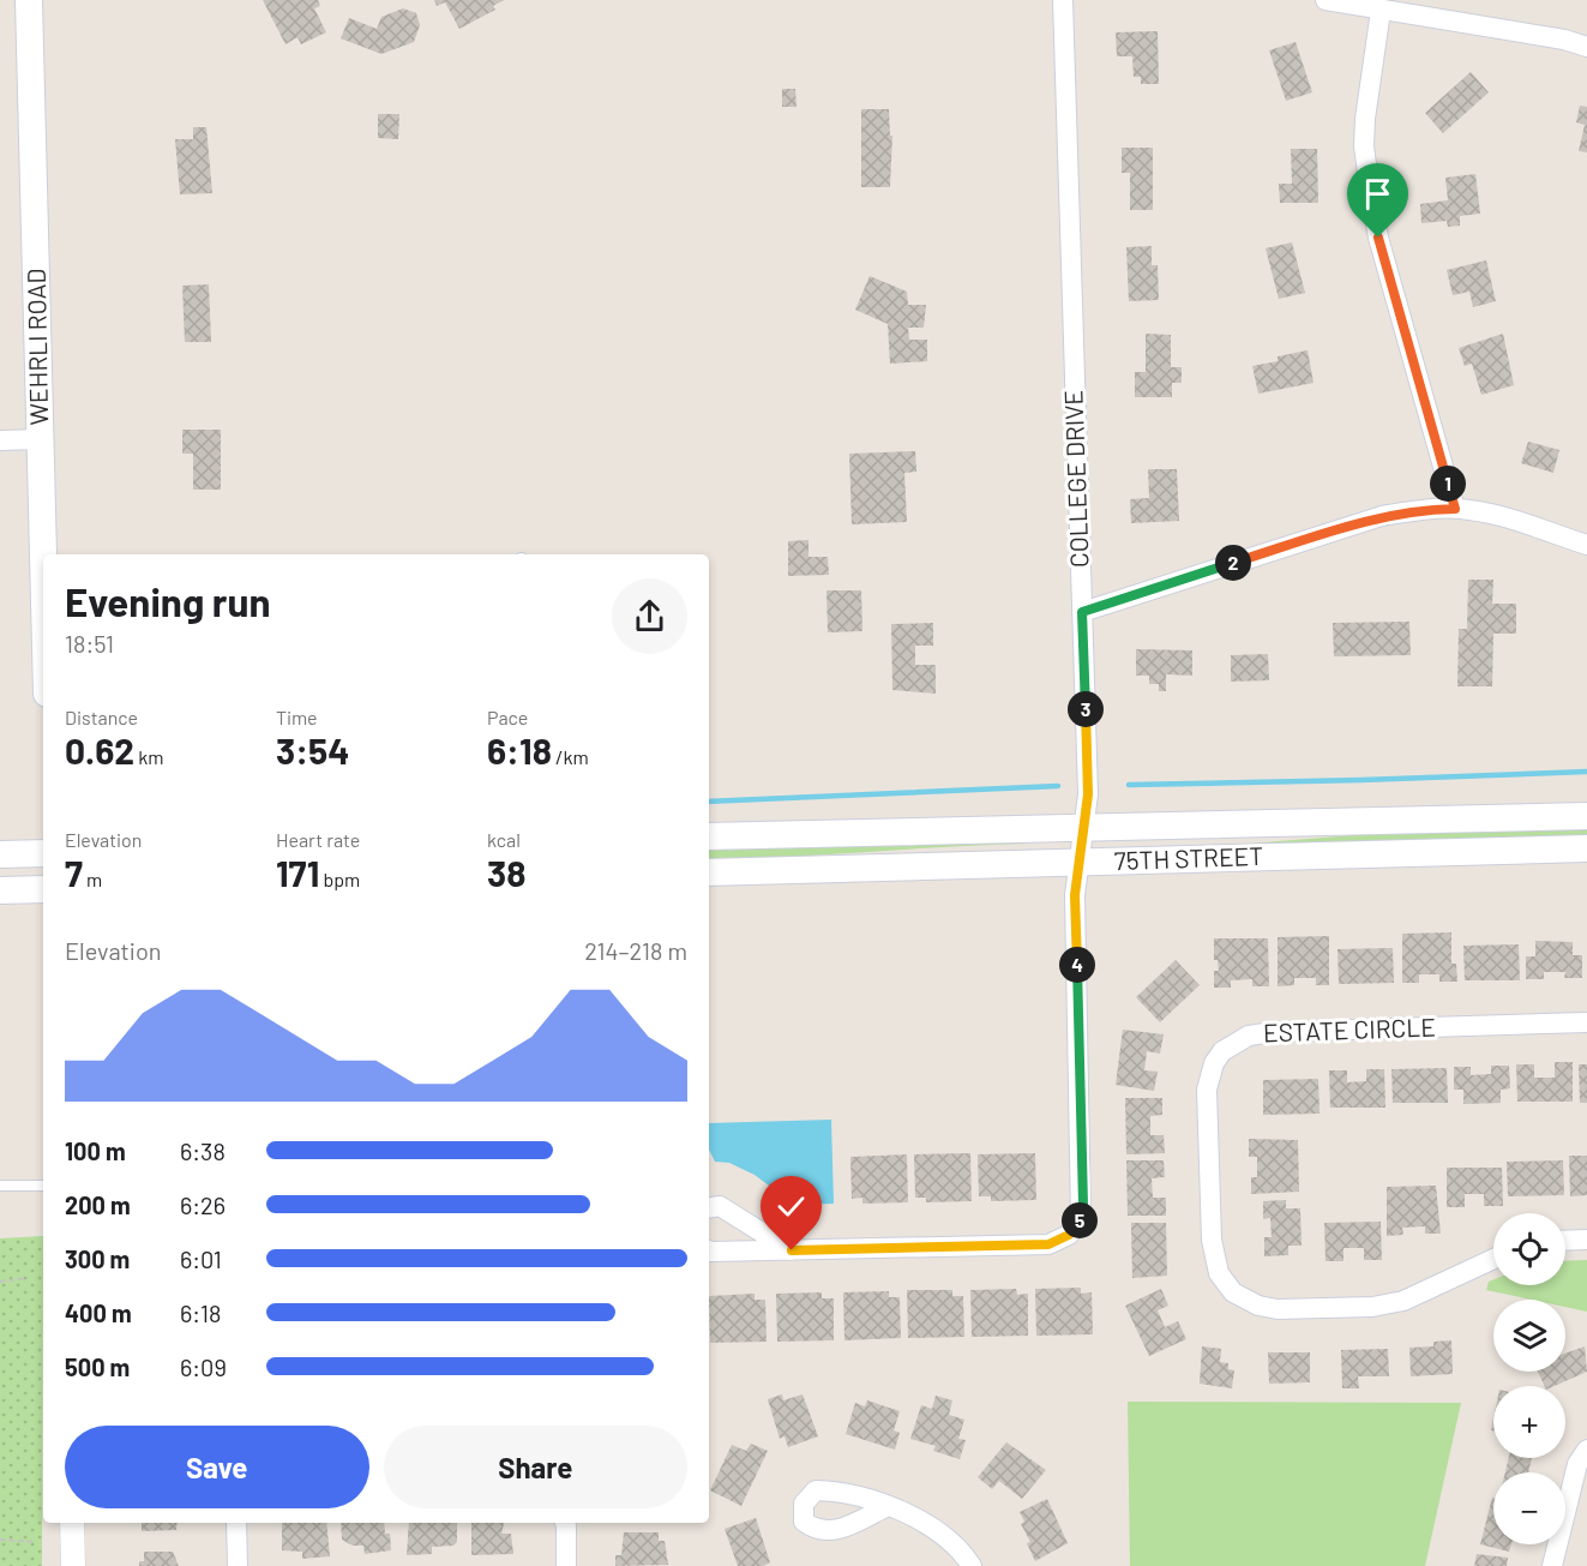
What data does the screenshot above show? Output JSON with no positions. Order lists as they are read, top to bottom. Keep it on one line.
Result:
{"streets":{"main road":["WEHRLI ROAD","75TH STREET"],"street":["COLLEGE DRIVE","ESTATE CIRCLE"]},"crossings":[["COLLEGE DRIVE","75TH STREET"]],"page":{"pins":["1","2","3","4","5"],"heading":["Evening run","18:51"],"stats":[["Distance","0.62 km"],["Time","3:54"],["Pace","6:18 /km"],["Elevation","7 m"],["Heart rate","171 bpm"],["kcal","38"]],"chart":["Elevation","214–218 m"],"list":[{"name":"100 m","note":"6:38"},{"name":"200 m","note":"6:26"},{"name":"300 m","note":"6:01"},{"name":"400 m","note":"6:18"},{"name":"500 m","note":"6:09"}],"map_buttons":["+","−"],"buttons":["Save","Share"]}}
